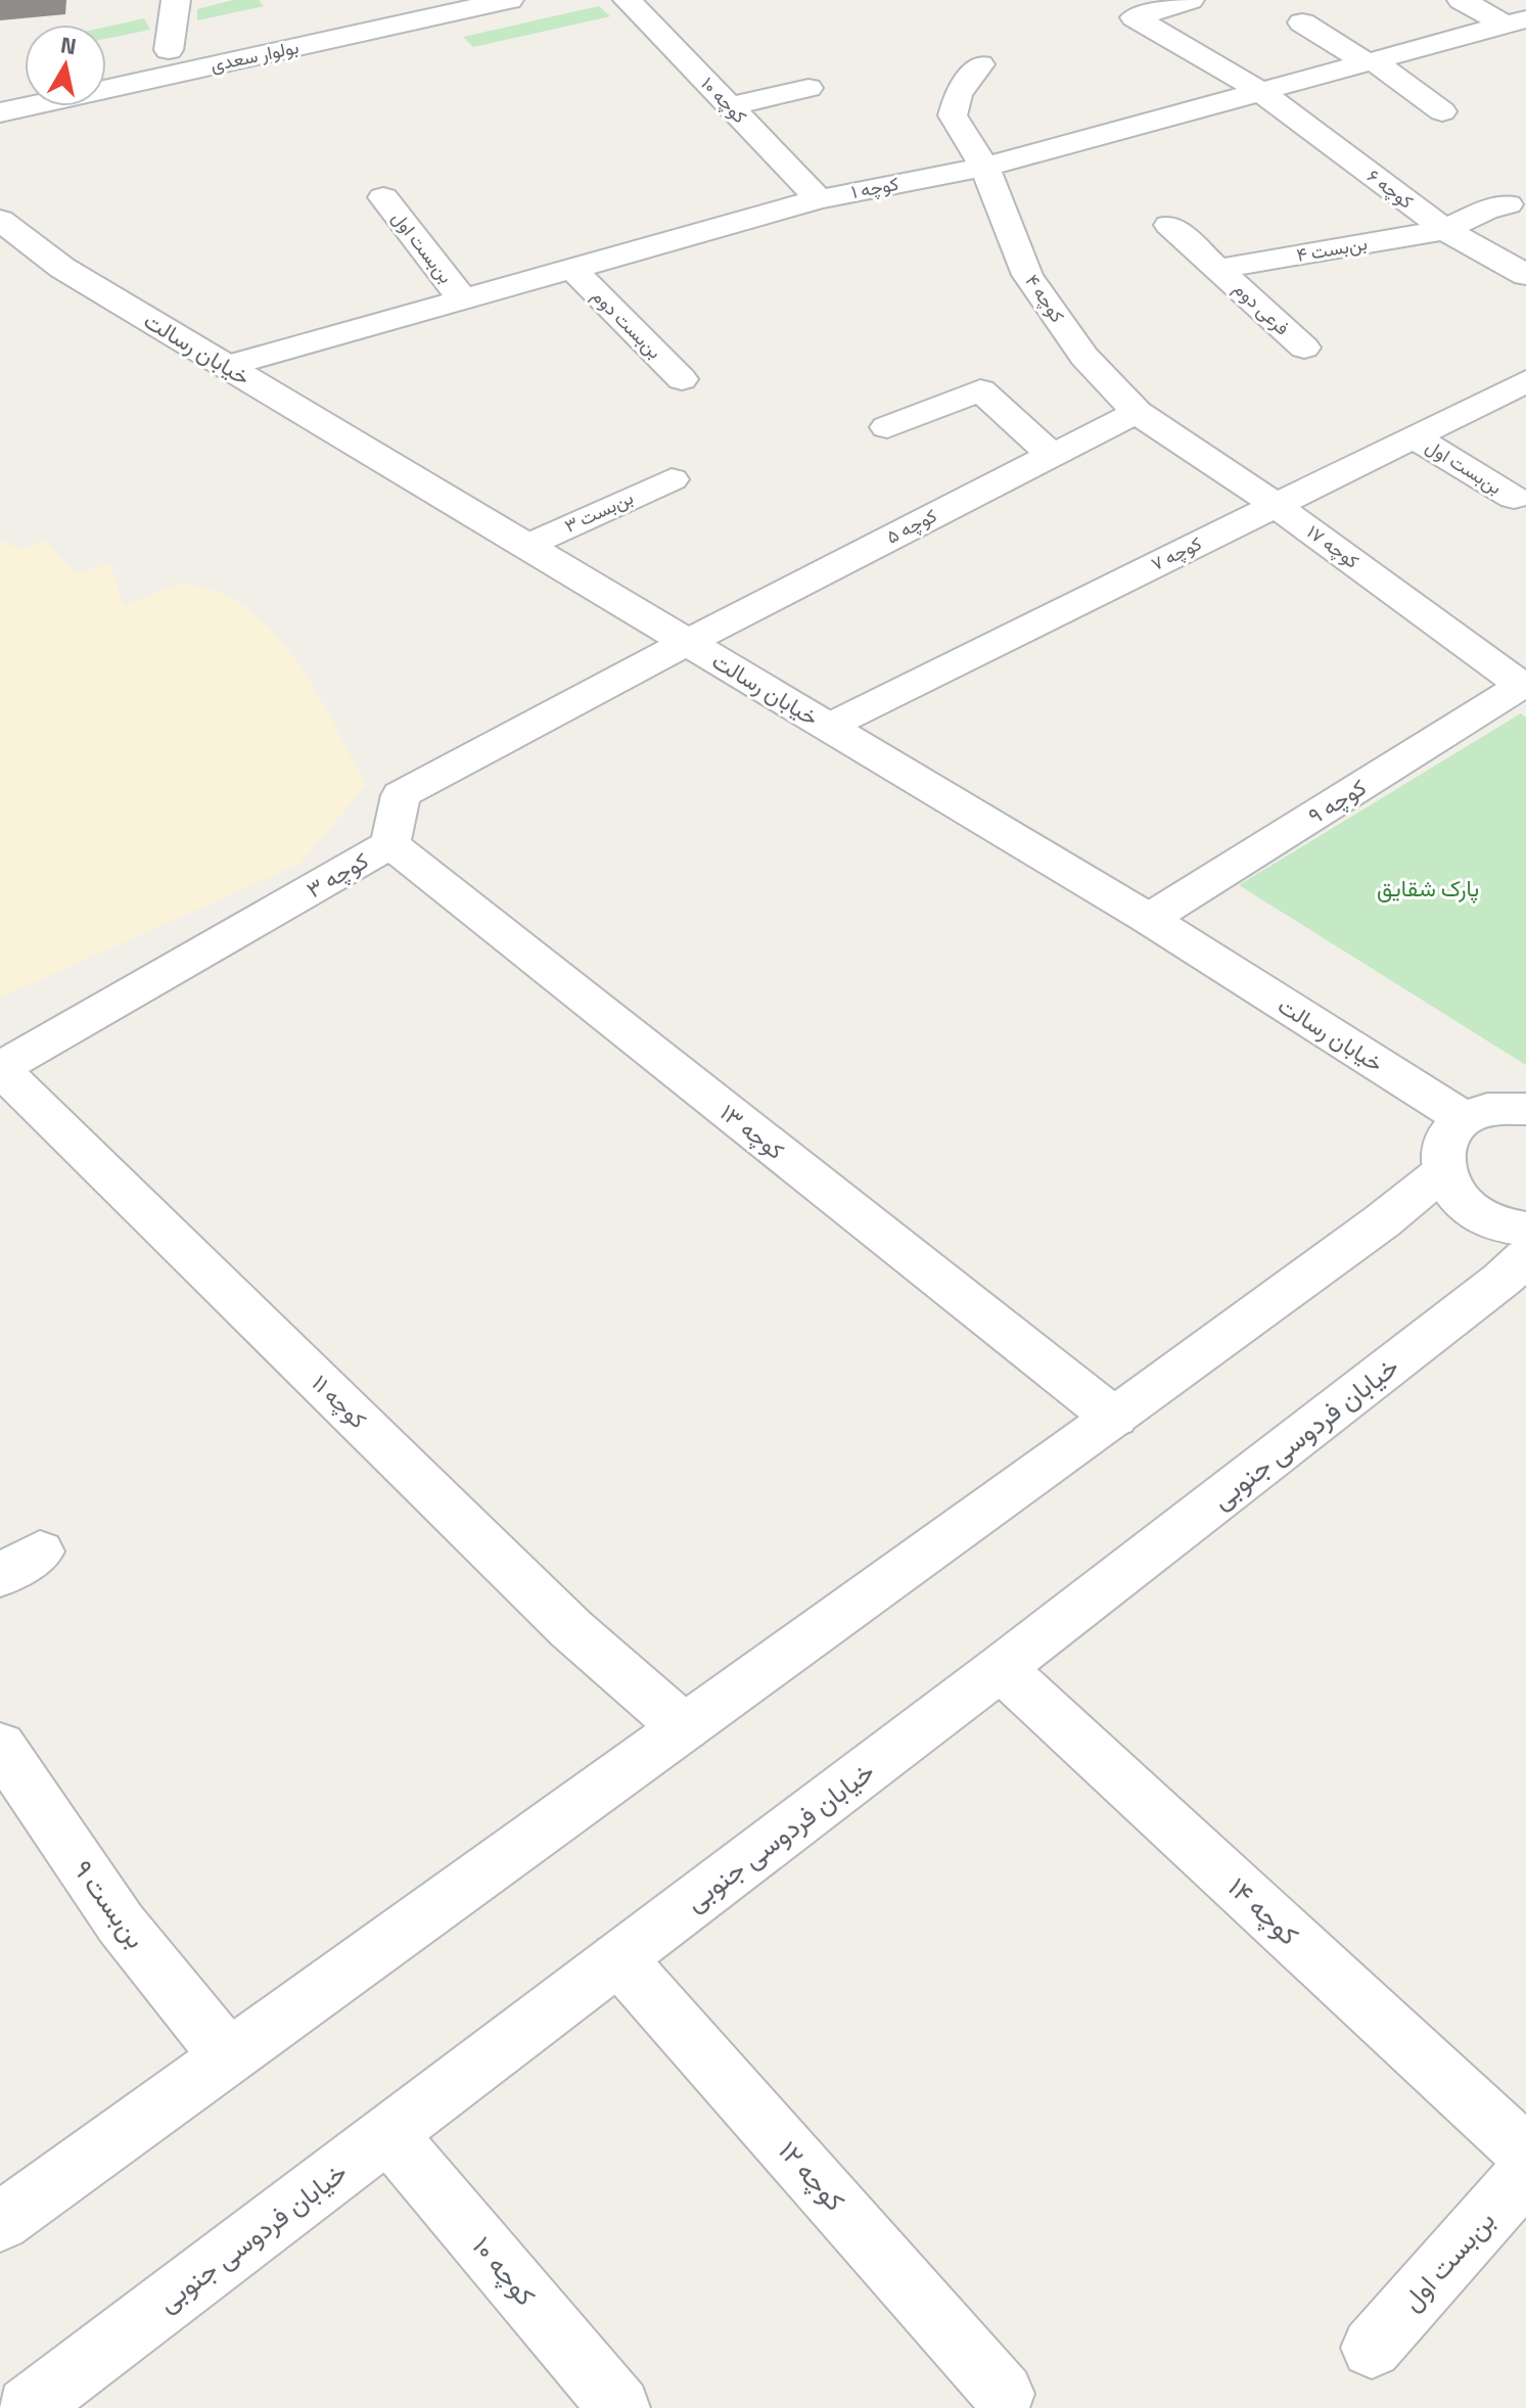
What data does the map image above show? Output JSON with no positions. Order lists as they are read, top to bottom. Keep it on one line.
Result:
{"streets":{"street":["بولوار سعدی","کوچه ۱۰","کوچه ۱","کوچه ۶","بن‌بست اول","بن‌بست ۴","کوچه ۴","فرعی دوم","بن‌بست دوم","خیابان رسالت","بن‌بست ۳","کوچه ۵","کوچه ۱۷","کوچه ۷","کوچه ۹","کوچه ۳","کوچه ۱۳","کوچه ۱۱","خیابان فردوسی جنوبی","بن‌بست ۹","کوچه ۱۴","کوچه ۱۲"]},"crossings":[["کوچه ۱۰","کوچه ۱"],["کوچه ۱۰","خیابان فردوسی جنوبی"],["کوچه ۱","کوچه ۶"],["کوچه ۱","بن‌بست اول"],["کوچه ۱","کوچه ۴"],["کوچه ۱","بن‌بست دوم"],["کوچه ۱","خیابان رسالت"],["کوچه ۶","بن‌بست ۴"],["بن‌بست اول","کوچه ۷"],["بن‌بست ۴","فرعی دوم"],["کوچه ۴","کوچه ۵"],["کوچه ۴","کوچه ۱۷"],["خیابان رسالت","بن‌بست ۳"],["خیابان رسالت","کوچه ۵"],["خیابان رسالت","کوچه ۷"],["خیابان رسالت","کوچه ۹"],["خیابان رسالت","کوچه ۳"],["کوچه ۵","کوچه ۱۷"],["کوچه ۵","کوچه ۳"],["کوچه ۱۷","کوچه ۷"],["کوچه ۱۷","کوچه ۹"],["کوچه ۳","کوچه ۱۳"],["کوچه ۳","کوچه ۱۱"],["خیابان فردوسی جنوبی","کوچه ۱۴"],["خیابان فردوسی جنوبی","کوچه ۱۲"]],"parks":["پارک شقایق"],"north":"top"}
